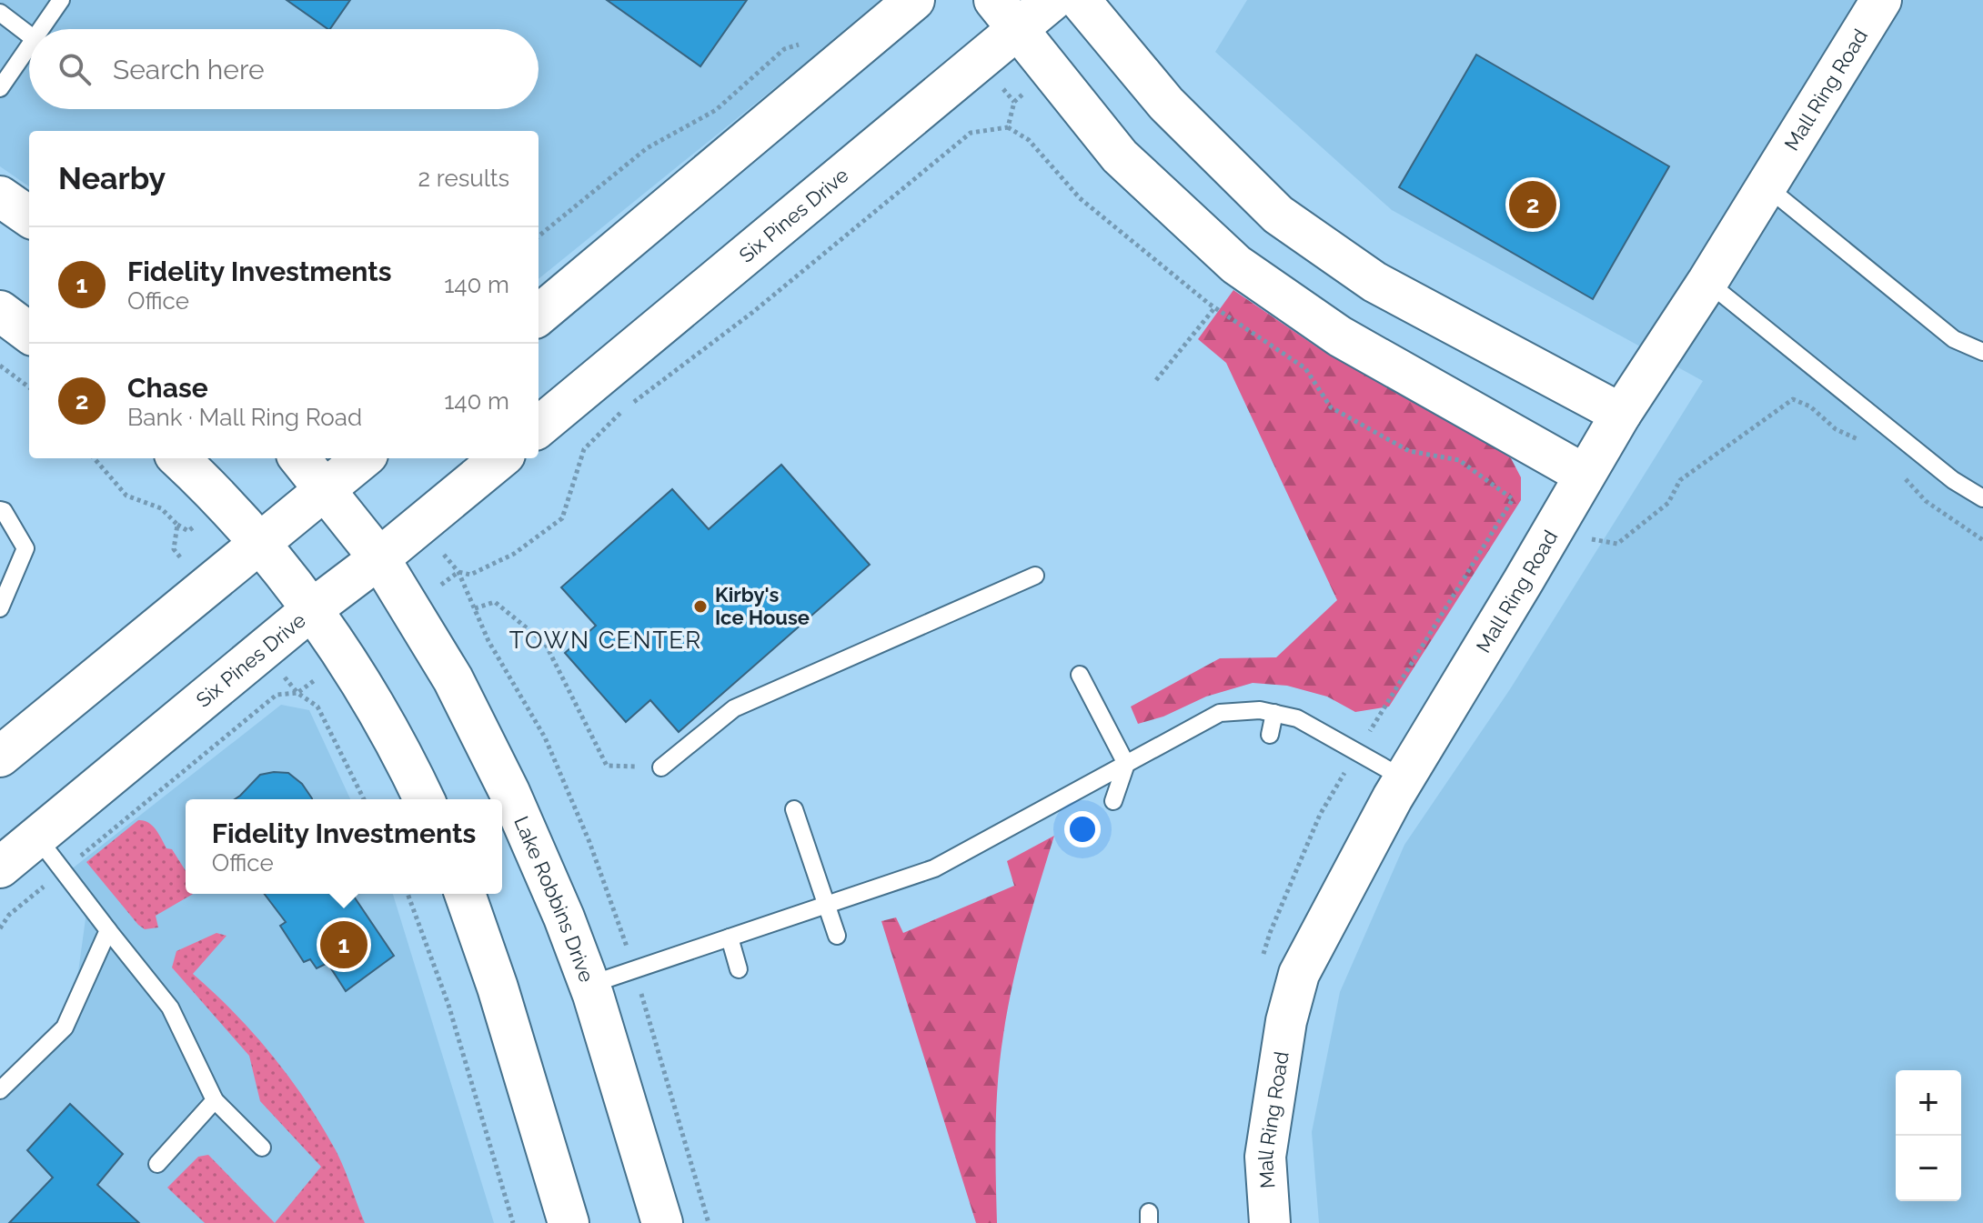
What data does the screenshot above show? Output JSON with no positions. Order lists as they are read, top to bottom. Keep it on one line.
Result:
{"streets":{"street":["Mall Ring Road","Six Pines Drive","Lake Robbins Drive"]},"crossings":[["Six Pines Drive","Lake Robbins Drive"]],"districts":["TOWN CENTER"],"places":["Kirby's Ice House"],"page":{"search":"Search here","heading":["Nearby","2 results"],"pins":["2","1"],"list":[{"mark":"1","name":"Fidelity Investments","note":"Office","value":"140 m"},{"mark":"2","name":"Chase","note":"Bank · Mall Ring Road","value":"140 m"}],"popup":["Fidelity Investments","Office"],"map_buttons":["+","−"]}}
